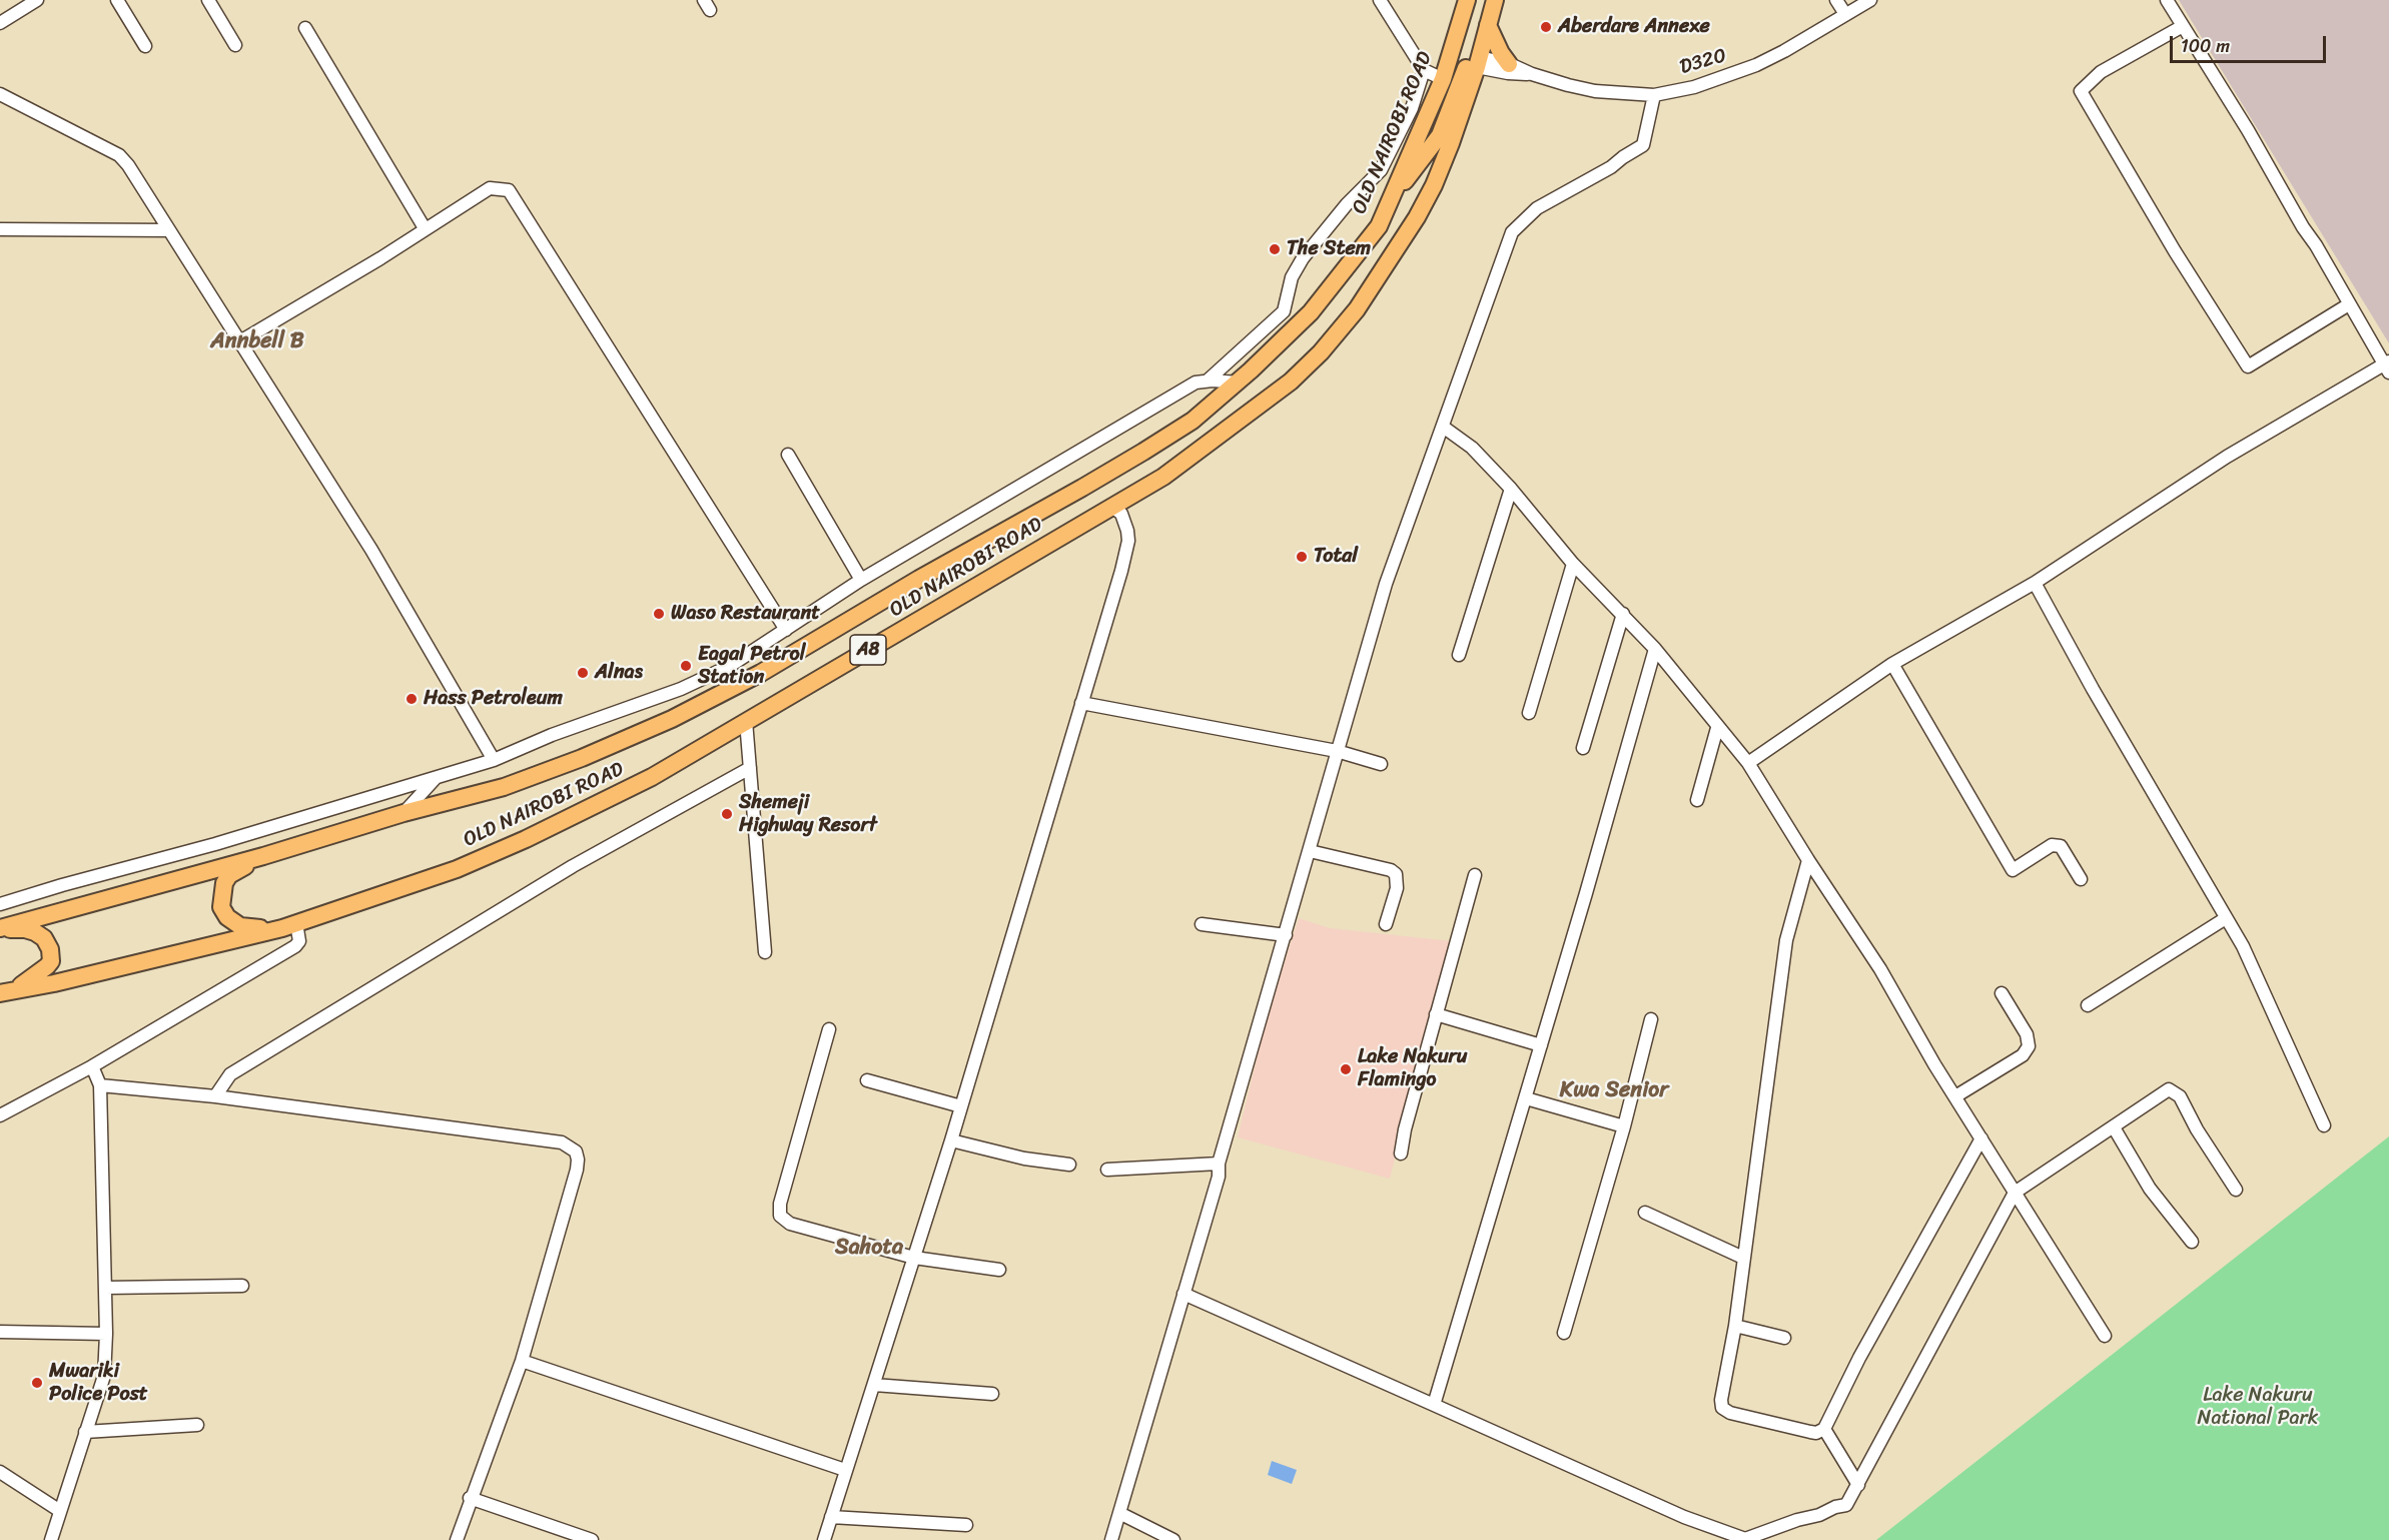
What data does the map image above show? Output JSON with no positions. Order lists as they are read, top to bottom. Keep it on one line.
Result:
{"streets":{"highway":["OLD NAIROBI ROAD","A8"],"street":["D320"]},"crossings":[["D320","OLD NAIROBI ROAD"]],"districts":["Annbell B","Kwa Senior","Sahota"],"parks":["Lake Nakuru National Park"],"places":["Aberdare Annexe","The Stem","Total","Waso Restaurant","Eagal Petrol Station","Alnas","Hass Petroleum","Shemeji Highway Resort","Lake Nakuru Flamingo","Mwariki Police Post"],"scale_bar":"100 m"}
